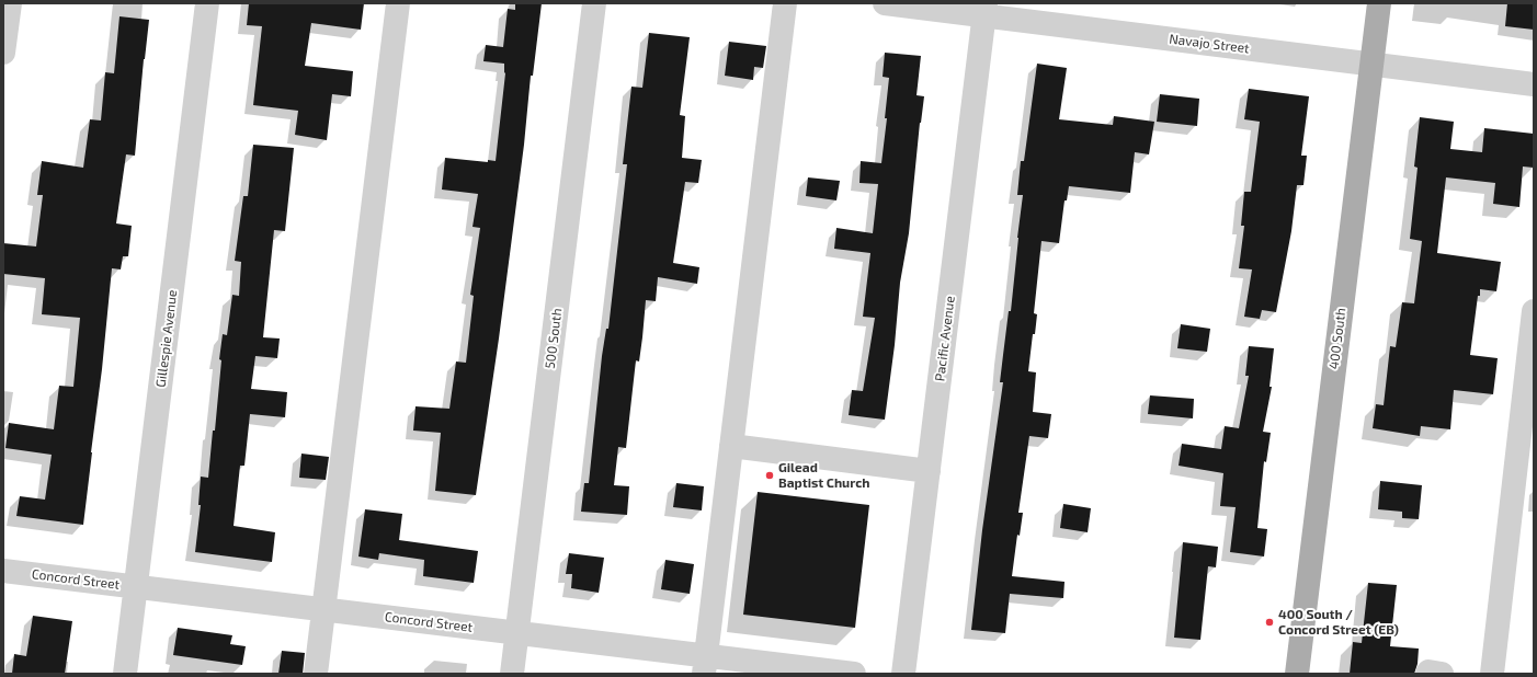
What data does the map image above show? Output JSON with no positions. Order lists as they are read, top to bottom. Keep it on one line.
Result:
{"streets":{"main road":["400 South"],"street":["Navajo Street","Gillespie Avenue","500 South","Pacific Avenue","Concord Street"]},"crossings":[["Navajo Street","Pacific Avenue"],["Navajo Street","400 South"],["Gillespie Avenue","Concord Street"],["500 South","Concord Street"]],"places":["Gilead Baptist Church","400 South / Concord Street (EB)"]}
